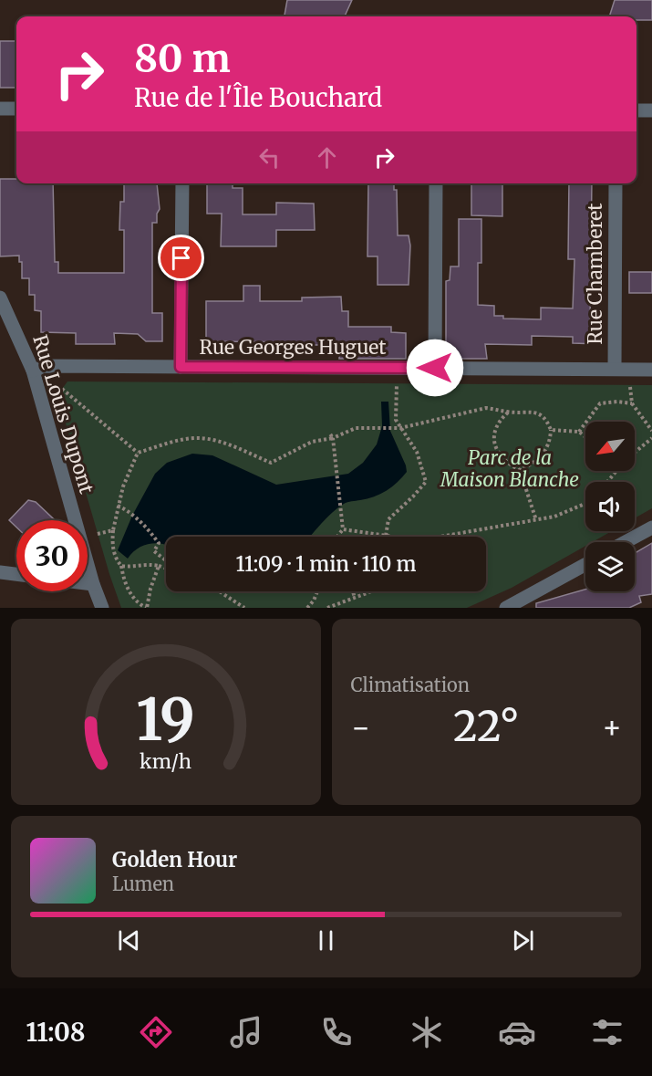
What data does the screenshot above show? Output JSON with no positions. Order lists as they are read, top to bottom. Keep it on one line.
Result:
{"streets":{"street":["Rue Chamberet","Rue Georges Huguet","Rue Louis Dupont"]},"crossings":[["Rue Chamberet","Rue Georges Huguet"],["Rue Georges Huguet","Rue Louis Dupont"]],"parks":["Parc de la Maison Blanche"],"north":"bottom left","page":{"turn":["80 m","Rue de l'Île Bouchard"],"limit":"30","trip":"11:09 · 1 min · 110 m","tile":"Climatisation","heat":["−","22°","+"],"song":["Golden Hour","Lumen"],"tabs":"11:08","gauge":["19","km/h"]}}
